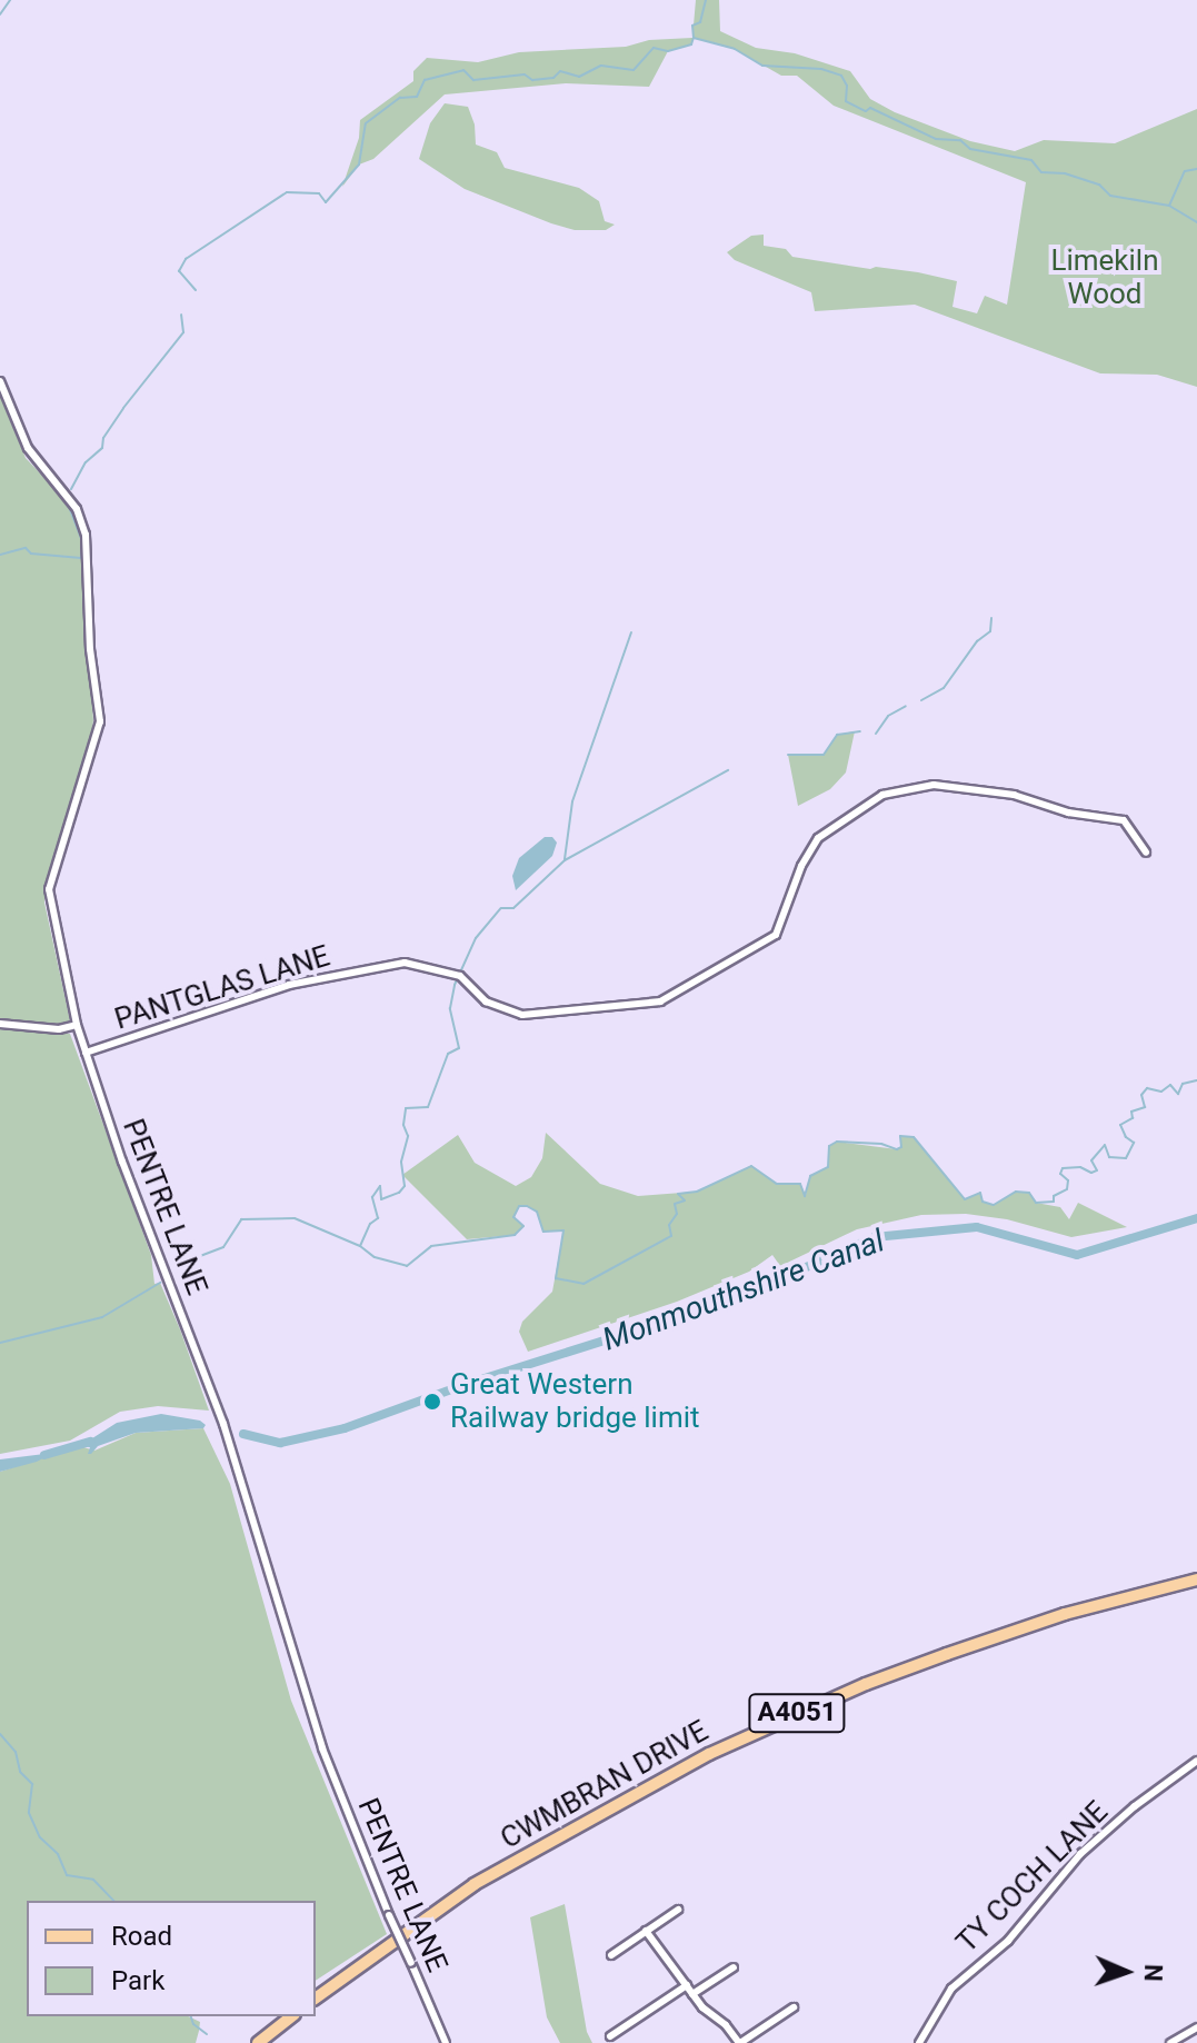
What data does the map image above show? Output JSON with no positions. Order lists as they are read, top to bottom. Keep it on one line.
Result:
{"streets":{"main road":["A4051","CWMBRAN DRIVE"],"street":["PANTGLAS LANE","PENTRE LANE","TY COCH LANE"]},"crossings":[["PANTGLAS LANE","PENTRE LANE"]],"water":["Monmouthshire Canal"],"parks":["Limekiln Wood"],"places":["Great Western Railway bridge limit"],"legend":["Road","Park"],"north":"right"}
